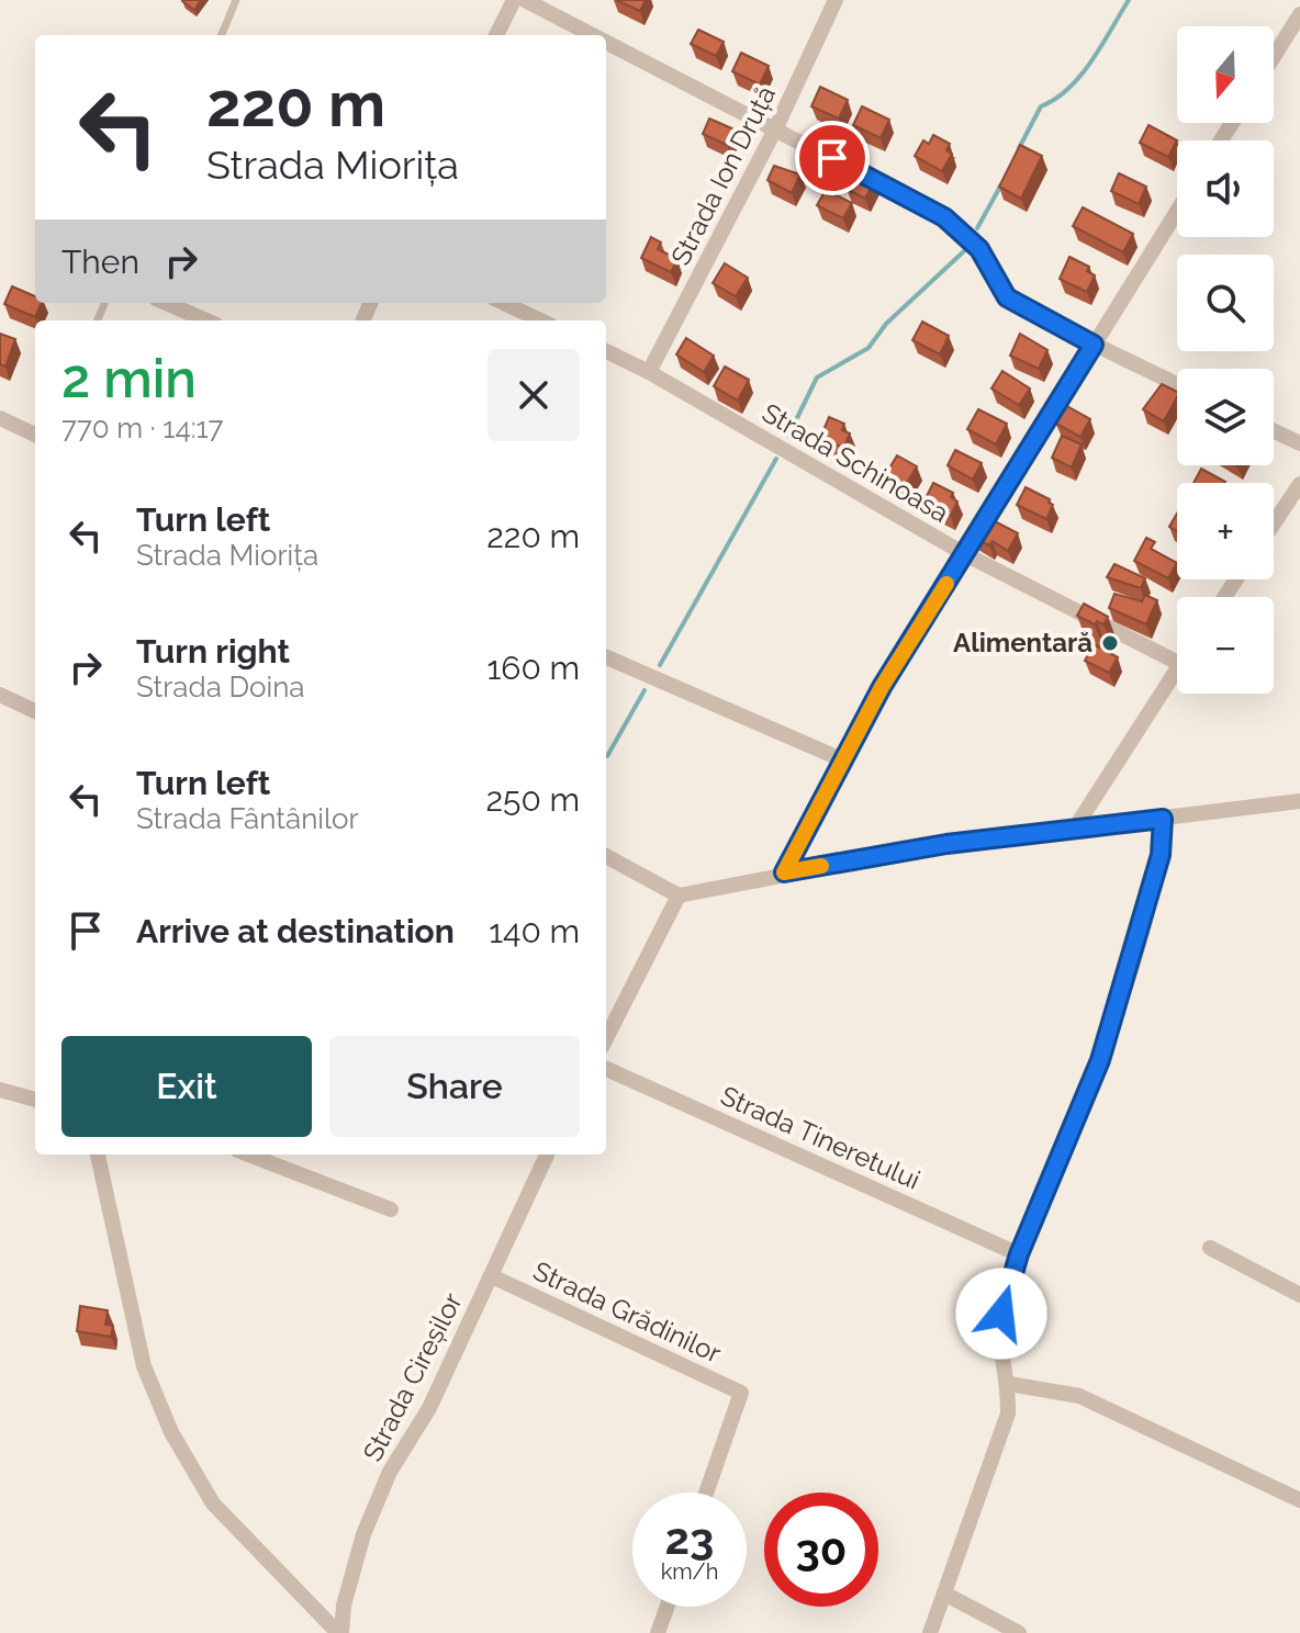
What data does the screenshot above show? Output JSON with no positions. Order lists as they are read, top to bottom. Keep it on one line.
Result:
{"streets":{"street":["Strada Ion Druță","Strada Schinoasa","Strada Tineretului","Strada Grădinilor","Strada Cireșilor"]},"crossings":[["Strada Ion Druță","Strada Schinoasa"],["Strada Grădinilor","Strada Cireșilor"]],"places":["Alimentară"],"north":"bottom","page":{"map_buttons":["+","−"],"turn":["220 m","Strada Miorița"],"then":"Then","heading":["2 min","770 m · 14:17"],"list":[{"name":"Turn left","note":"Strada Miorița","value":"220 m"},{"name":"Turn right","note":"Strada Doina","value":"160 m"},{"name":"Turn left","note":"Strada Fântânilor","value":"250 m"},{"name":"Arrive at destination","value":"140 m"}],"buttons":["Exit","Share"],"speed":"23 km/h","limit":"30"}}
